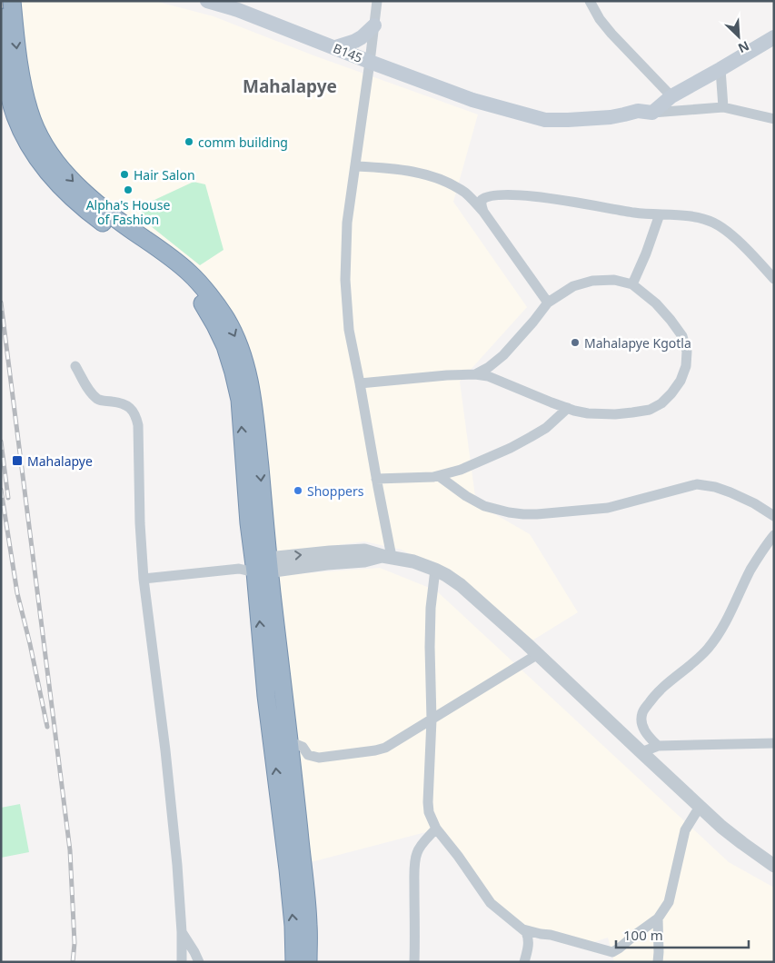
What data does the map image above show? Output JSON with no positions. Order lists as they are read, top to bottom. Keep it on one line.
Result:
{"streets":{"main road":["B145"]},"districts":["Mahalapye"],"places":{"other":["comm building","Hair Salon","Alpha's House of Fashion","Mahalapye Kgotla","Shoppers"],"transit":["Mahalapye"]},"scale_bar":"100 m","north":"bottom right"}
